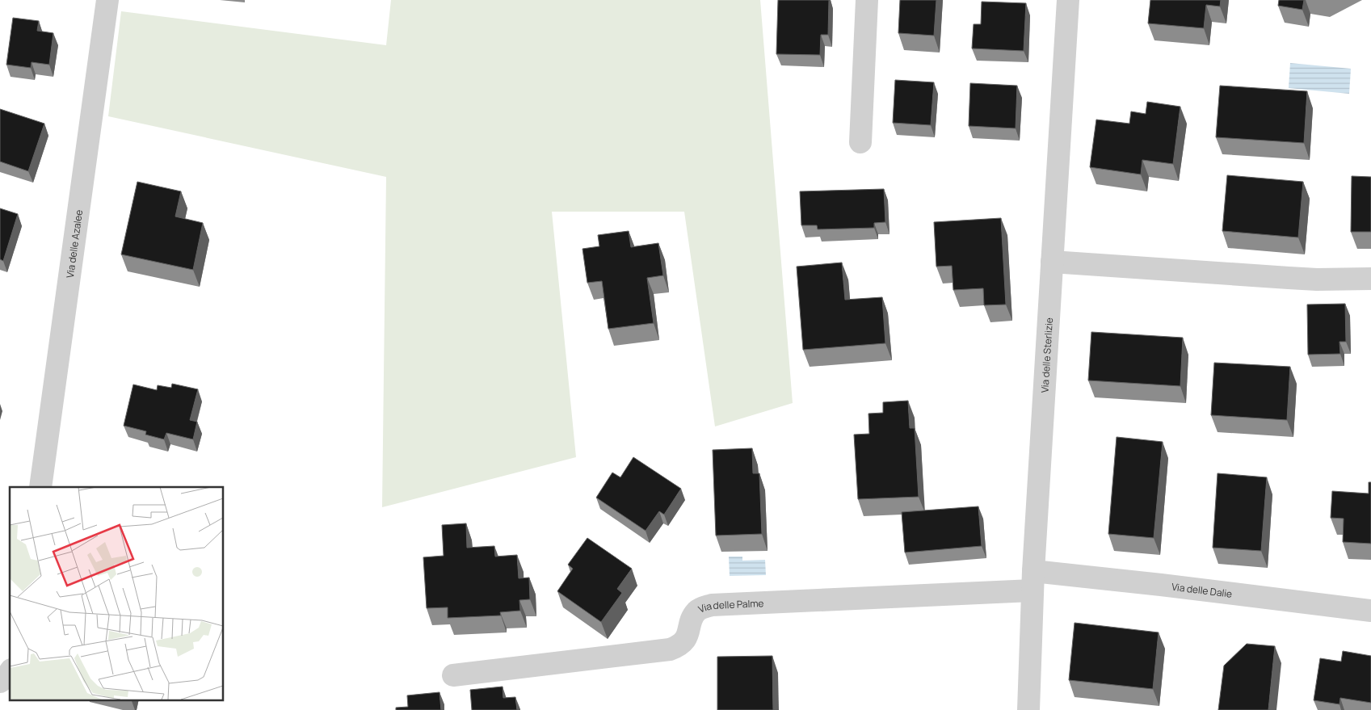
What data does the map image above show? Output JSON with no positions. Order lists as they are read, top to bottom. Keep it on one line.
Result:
{"streets":{"street":["Via delle Azalee","Via delle Sterlizie","Via delle Dalie","Via delle Palme"]},"crossings":[["Via delle Sterlizie","Via delle Dalie"],["Via delle Sterlizie","Via delle Palme"],["Via delle Dalie","Via delle Palme"]]}
